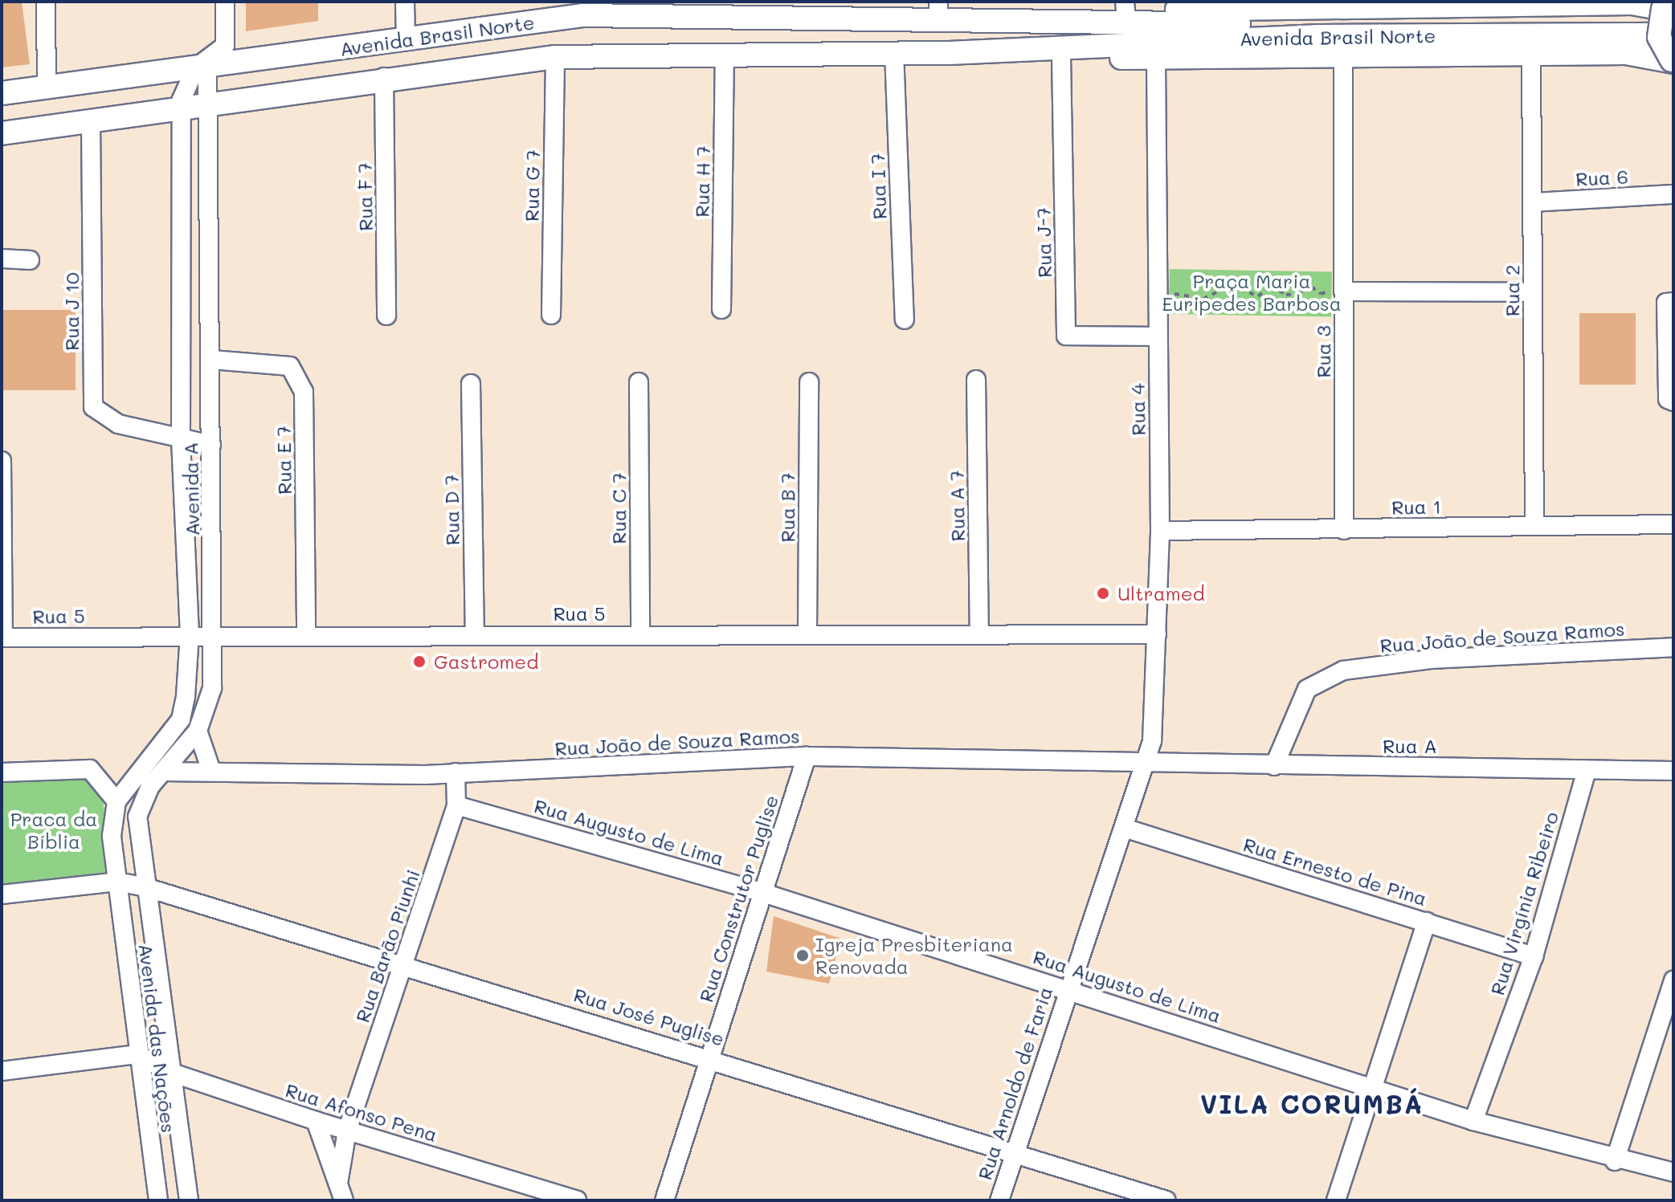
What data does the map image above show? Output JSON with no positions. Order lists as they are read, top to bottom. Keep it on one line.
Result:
{"streets":{"main road":["Avenida Brasil Norte"],"street":["Rua 6","Rua H 7","Rua G 7","Rua I 7","Rua F 7","Rua J-7","Rua 2","Rua J 10","Rua 3","Rua 4","Rua E 7","Avenida A","Rua A 7","Rua 1","Rua B 7","Rua C 7","Rua D 7","Rua 5","Rua João de Souza Ramos","Rua A","Rua Augusto de Lima","Rua Ernesto de Pina","Rua Construtor Puglise","Rua Virgínia Ribeiro","Rua Barão Piunhi","Rua José Puglise","Avenida das Nações","Rua Arnoldo de Faria","Rua Afonso Pena"]},"crossings":[["Avenida Brasil Norte","Rua H 7"],["Avenida Brasil Norte","Rua G 7"],["Avenida Brasil Norte","Rua I 7"],["Avenida Brasil Norte","Rua F 7"],["Avenida Brasil Norte","Rua J-7"],["Avenida Brasil Norte","Rua 2"],["Avenida Brasil Norte","Rua J 10"],["Avenida Brasil Norte","Rua 3"],["Avenida Brasil Norte","Rua 4"],["Avenida Brasil Norte","Avenida A"],["Rua 6","Rua 2"],["Rua J-7","Rua 4"],["Rua 2","Rua 1"],["Rua J 10","Avenida A"],["Rua 3","Rua 1"],["Rua 4","Rua 1"],["Rua 4","Rua 5"],["Rua 4","Rua João de Souza Ramos"],["Rua 4","Rua A"],["Rua 4","Rua Arnoldo de Faria"],["Rua E 7","Avenida A"],["Rua E 7","Rua 5"],["Avenida A","Rua 5"],["Avenida A","Rua João de Souza Ramos"],["Avenida A","Rua José Puglise"],["Avenida A","Avenida das Nações"],["Rua A 7","Rua 5"],["Rua B 7","Rua 5"],["Rua C 7","Rua 5"],["Rua D 7","Rua 5"],["Rua João de Souza Ramos","Rua A"],["Rua João de Souza Ramos","Rua Construtor Puglise"],["Rua João de Souza Ramos","Rua Barão Piunhi"],["Rua João de Souza Ramos","Rua Arnoldo de Faria"],["Rua A","Rua Virgínia Ribeiro"],["Rua A","Rua Arnoldo de Faria"],["Rua Augusto de Lima","Rua Construtor Puglise"],["Rua Augusto de Lima","Rua Virgínia Ribeiro"],["Rua Augusto de Lima","Rua Barão Piunhi"],["Rua Augusto de Lima","Rua Arnoldo de Faria"],["Rua Ernesto de Pina","Rua Virgínia Ribeiro"],["Rua Ernesto de Pina","Rua Arnoldo de Faria"],["Rua Construtor Puglise","Rua José Puglise"],["Rua Barão Piunhi","Rua José Puglise"],["Rua Barão Piunhi","Rua Afonso Pena"],["Rua José Puglise","Avenida das Nações"],["Rua José Puglise","Rua Arnoldo de Faria"],["Avenida das Nações","Rua Afonso Pena"]],"districts":["VILA CORUMBÁ"],"parks":["Praça Maria Euripedes Barbosa","Praca da Bíblia"],"places":["Ultramed","Gastromed","Igreja Presbiteriana Renovada"]}
